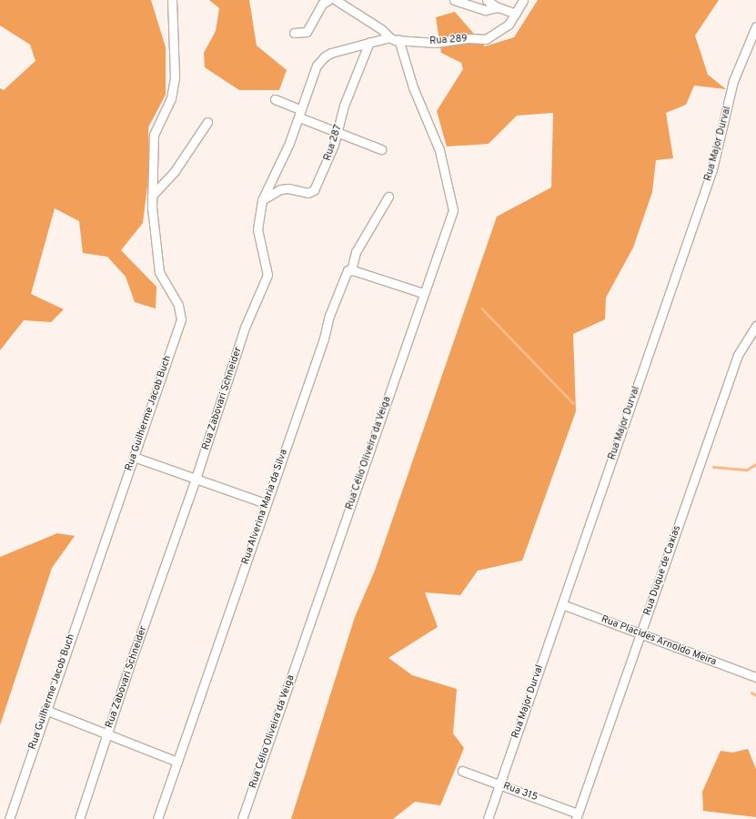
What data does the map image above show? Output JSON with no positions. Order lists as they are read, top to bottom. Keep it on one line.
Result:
{"streets":{"street":["Rua 289","Rua 287","Rua Major Durval","Rua Zabovari Schneider","Rua Guilherme Jacob Buch","Rua Célio Oliveira da Veiga","Rua Alverina Maria da Silva","Rua Duque de Caxias","Rua Placides Arnoldo Meira","Rua 315"]},"crossings":[["Rua 289","Rua Zabovari Schneider"],["Rua 289","Rua Célio Oliveira da Veiga"],["Rua 287","Rua Zabovari Schneider"],["Rua Major Durval","Rua Placides Arnoldo Meira"],["Rua Major Durval","Rua 315"],["Rua Zabovari Schneider","Rua Célio Oliveira da Veiga"],["Rua Duque de Caxias","Rua Placides Arnoldo Meira"],["Rua Duque de Caxias","Rua 315"]]}
